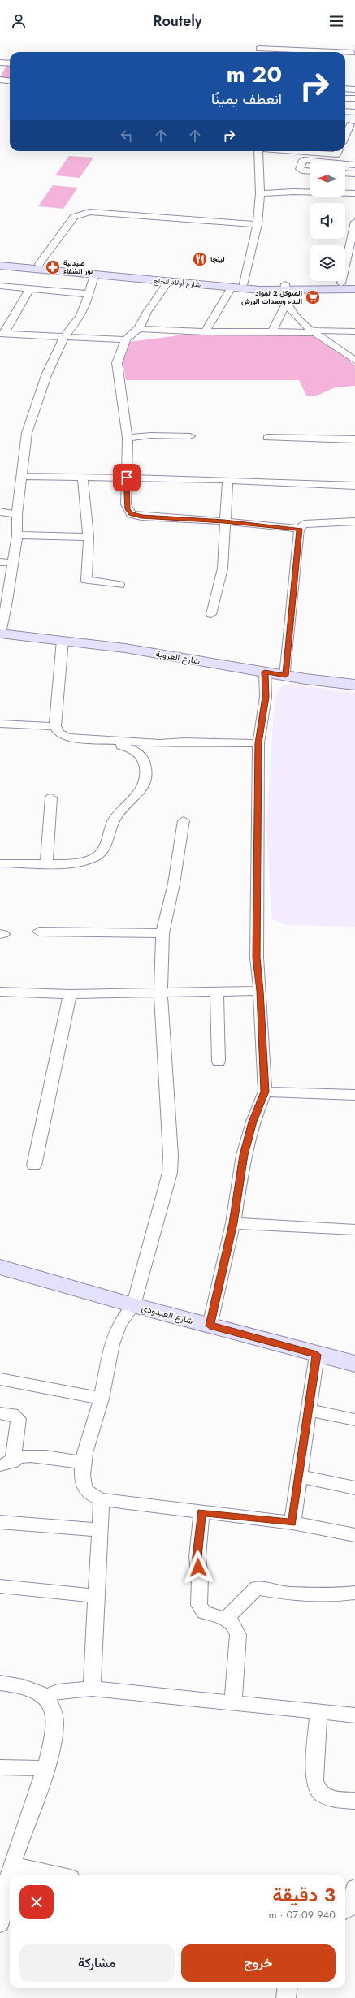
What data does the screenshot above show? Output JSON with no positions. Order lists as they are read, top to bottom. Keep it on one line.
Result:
{"streets":{"main road":["شارع أولاد الحاج","شارع العروبة","شارع العيدودي"]},"places":{"restaurant":["لينجا"],"pharmacy":["صيدلية نور الشفاء"],"supermarket":["المتوكل 2 لمواد البناء ومعدات الورش"]},"north":"left","page":{"header":"Routely","turn":["20 m","انعطف يمينًا"],"heading":["3 دقيقة","940 m · 07:09"],"buttons":["خروج","مشاركة"]}}
